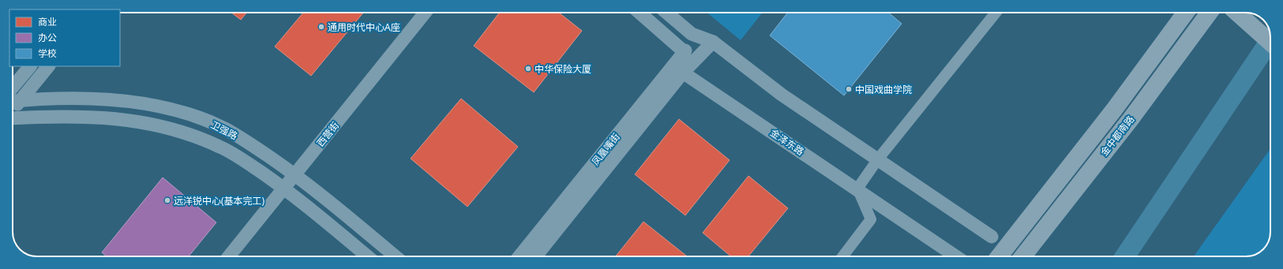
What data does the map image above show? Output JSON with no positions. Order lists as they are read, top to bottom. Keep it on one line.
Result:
{"streets":{"main road":["金中都南路"],"street":["卫强路","西营街","金泽东路","凤凰嘴街"]},"crossings":[["卫强路","西营街"],["金泽东路","凤凰嘴街"]],"places":["通用时代中心A座","中华保险大厦","中国戏曲学院","远洋锐中心(基本完工)"],"legend":["商业","办公","学校"]}
